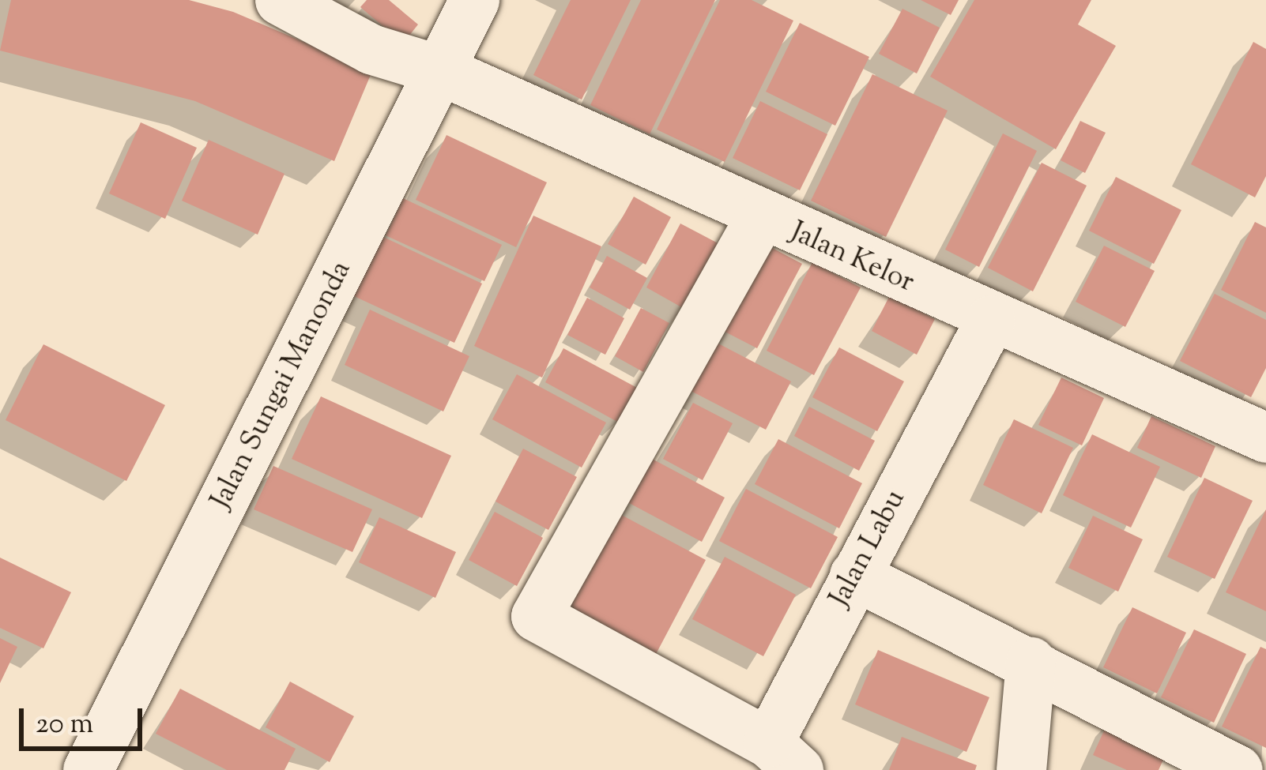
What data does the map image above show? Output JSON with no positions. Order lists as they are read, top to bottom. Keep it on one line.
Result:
{"streets":{"street":["Jalan Kelor","Jalan Sungai Manonda","Jalan Labu"]},"crossings":[["Jalan Kelor","Jalan Sungai Manonda"],["Jalan Kelor","Jalan Labu"]],"scale_bar":"20 m"}
